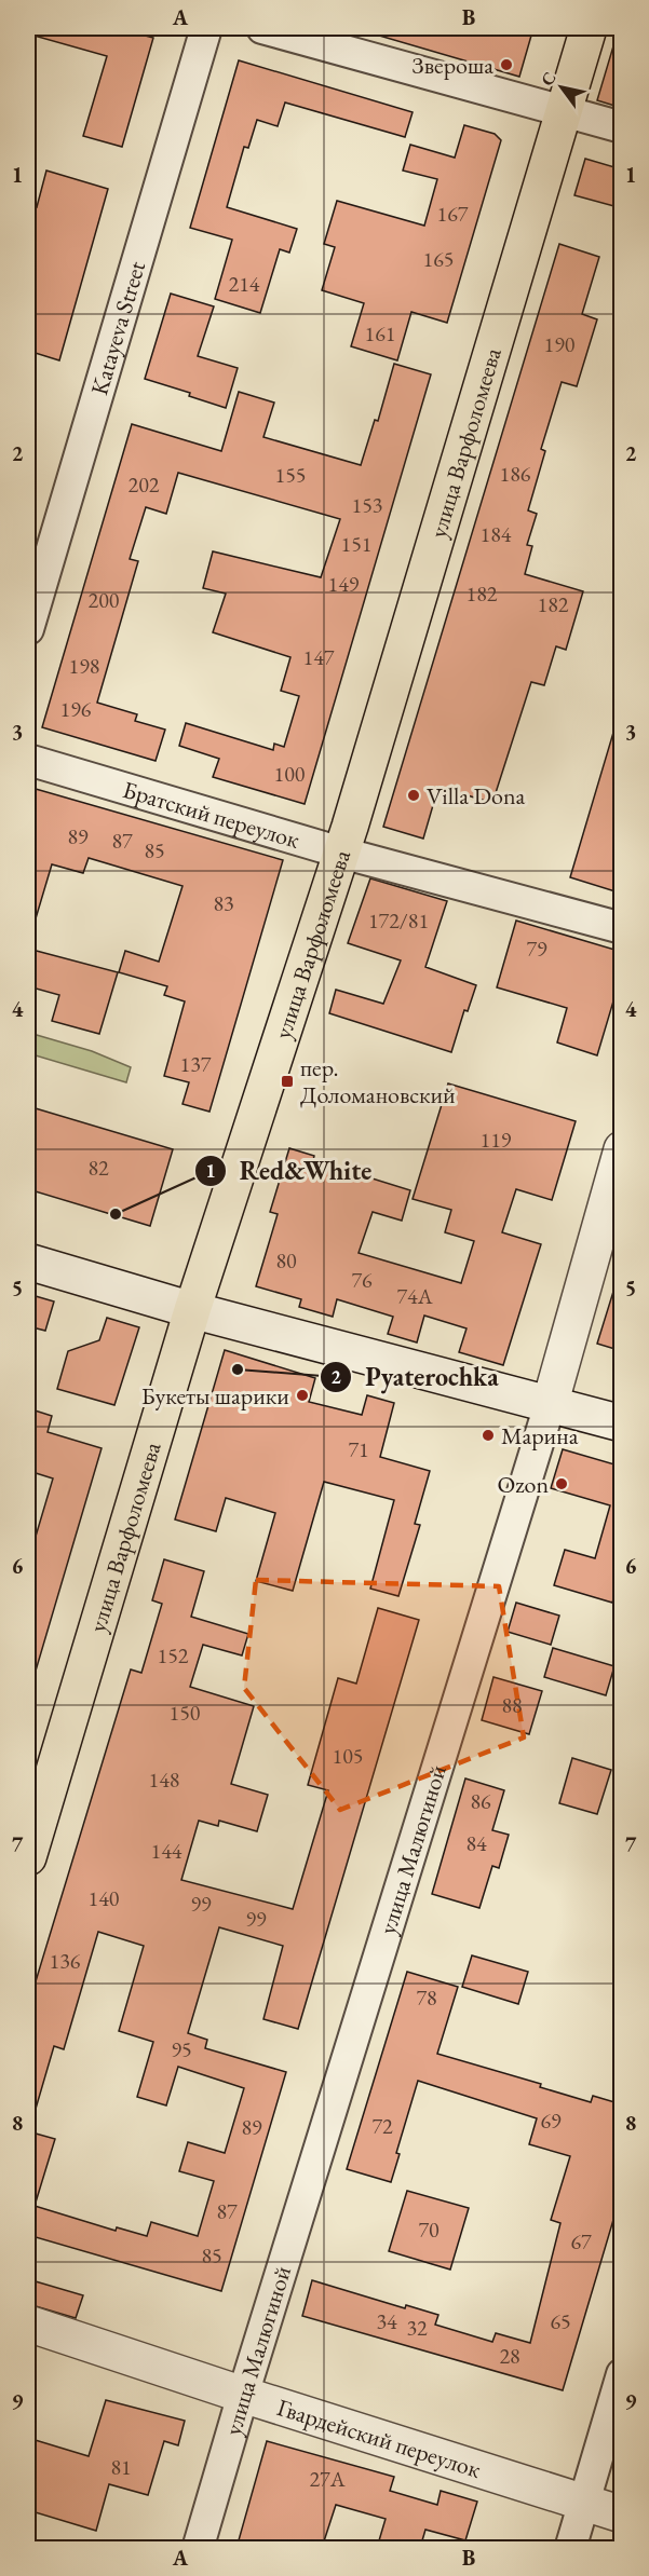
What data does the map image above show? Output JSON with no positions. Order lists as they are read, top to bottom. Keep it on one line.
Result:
{"streets":{"main road":["улица Варфоломеева"],"street":["Katayeva Street","Братский переулок","улица Малюгиной","Гвардейский переулок"]},"crossings":[["улица Варфоломеева","Братский переулок"],["улица Малюгиной","Гвардейский переулок"]],"places":{"other":["Звероша","Villa Dona","Red&White","Pyaterochka","Букеты шарики","Марина","Ozon"],"transit":["пер. Доломановский"]},"house_numbers":["167","165","214","161","190","186","155","202","153","184","151","149","182","200","182","147","198","196","100","89","87","85","83","172/81","79","137","119","82","80","76","74А","71","152","88","150","105","148","86","84","144","140","99","99","136","78","95","69","72","89","87","70","67","85","34","65","32","28","81","27А"],"north":"top left","grid":{"columns":["A","B"],"rows":["1","2","3","4","5","6","7","8","9"]}}
